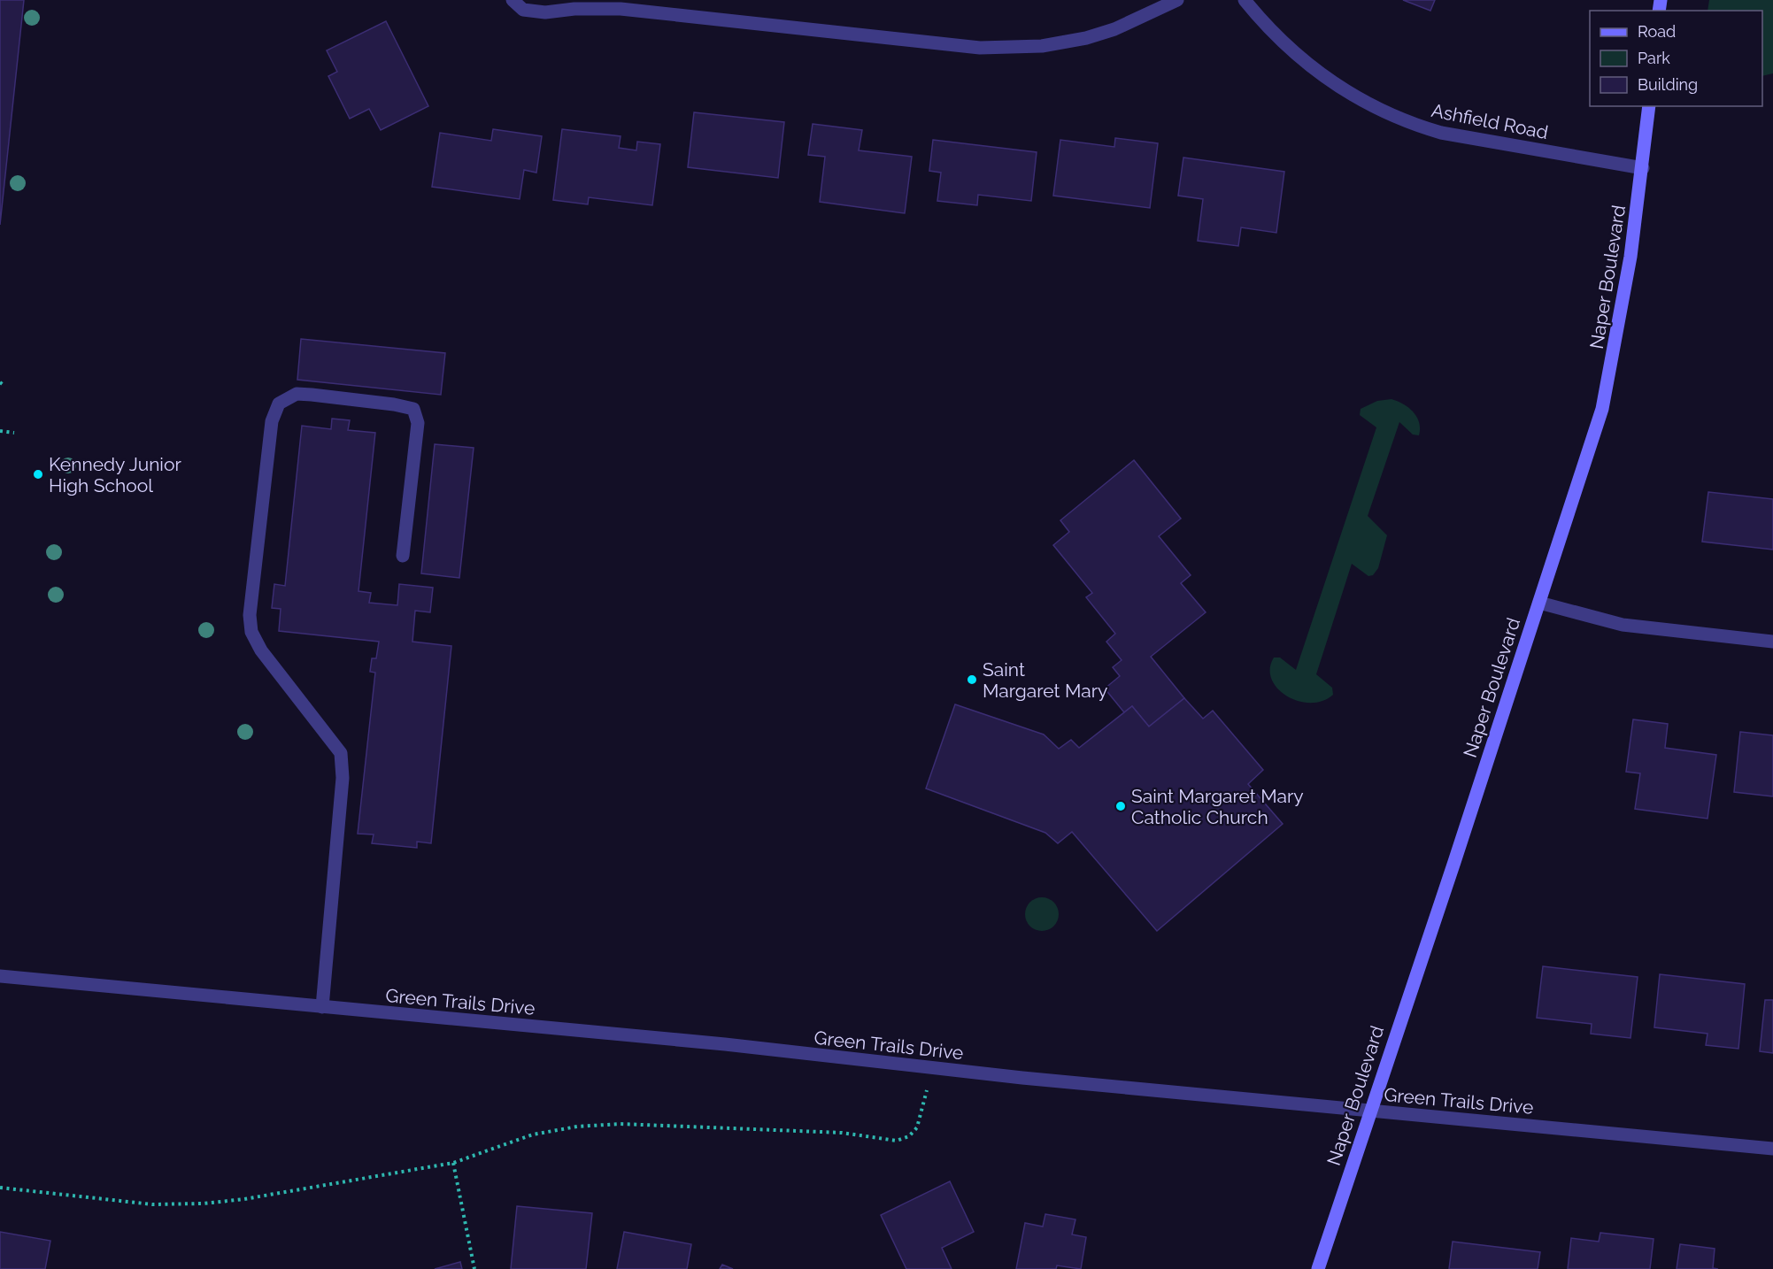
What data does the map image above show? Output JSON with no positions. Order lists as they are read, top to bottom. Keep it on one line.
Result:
{"streets":{"main road":["Naper Boulevard"],"street":["Ashfield Road","Green Trails Drive"]},"crossings":[["Ashfield Road","Naper Boulevard"],["Naper Boulevard","Green Trails Drive"]],"places":["Kennedy Junior High School","Saint Margaret Mary","Saint Margaret Mary Catholic Church"],"legend":["Road","Park","Building"]}
